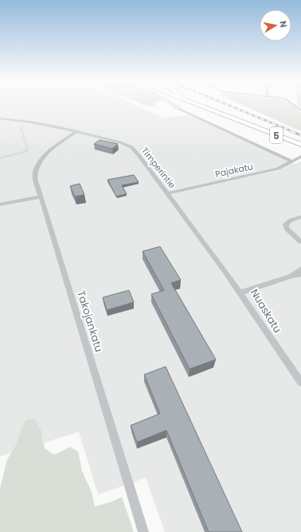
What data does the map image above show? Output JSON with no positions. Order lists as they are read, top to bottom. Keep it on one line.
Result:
{"streets":{"highway":["5"],"street":["Timperintie","Pajakatu","Nuaskatu","Takojankatu"]},"crossings":[["Timperintie","Pajakatu"],["Timperintie","Nuaskatu"],["Timperintie","Takojankatu"]],"north":"right"}
